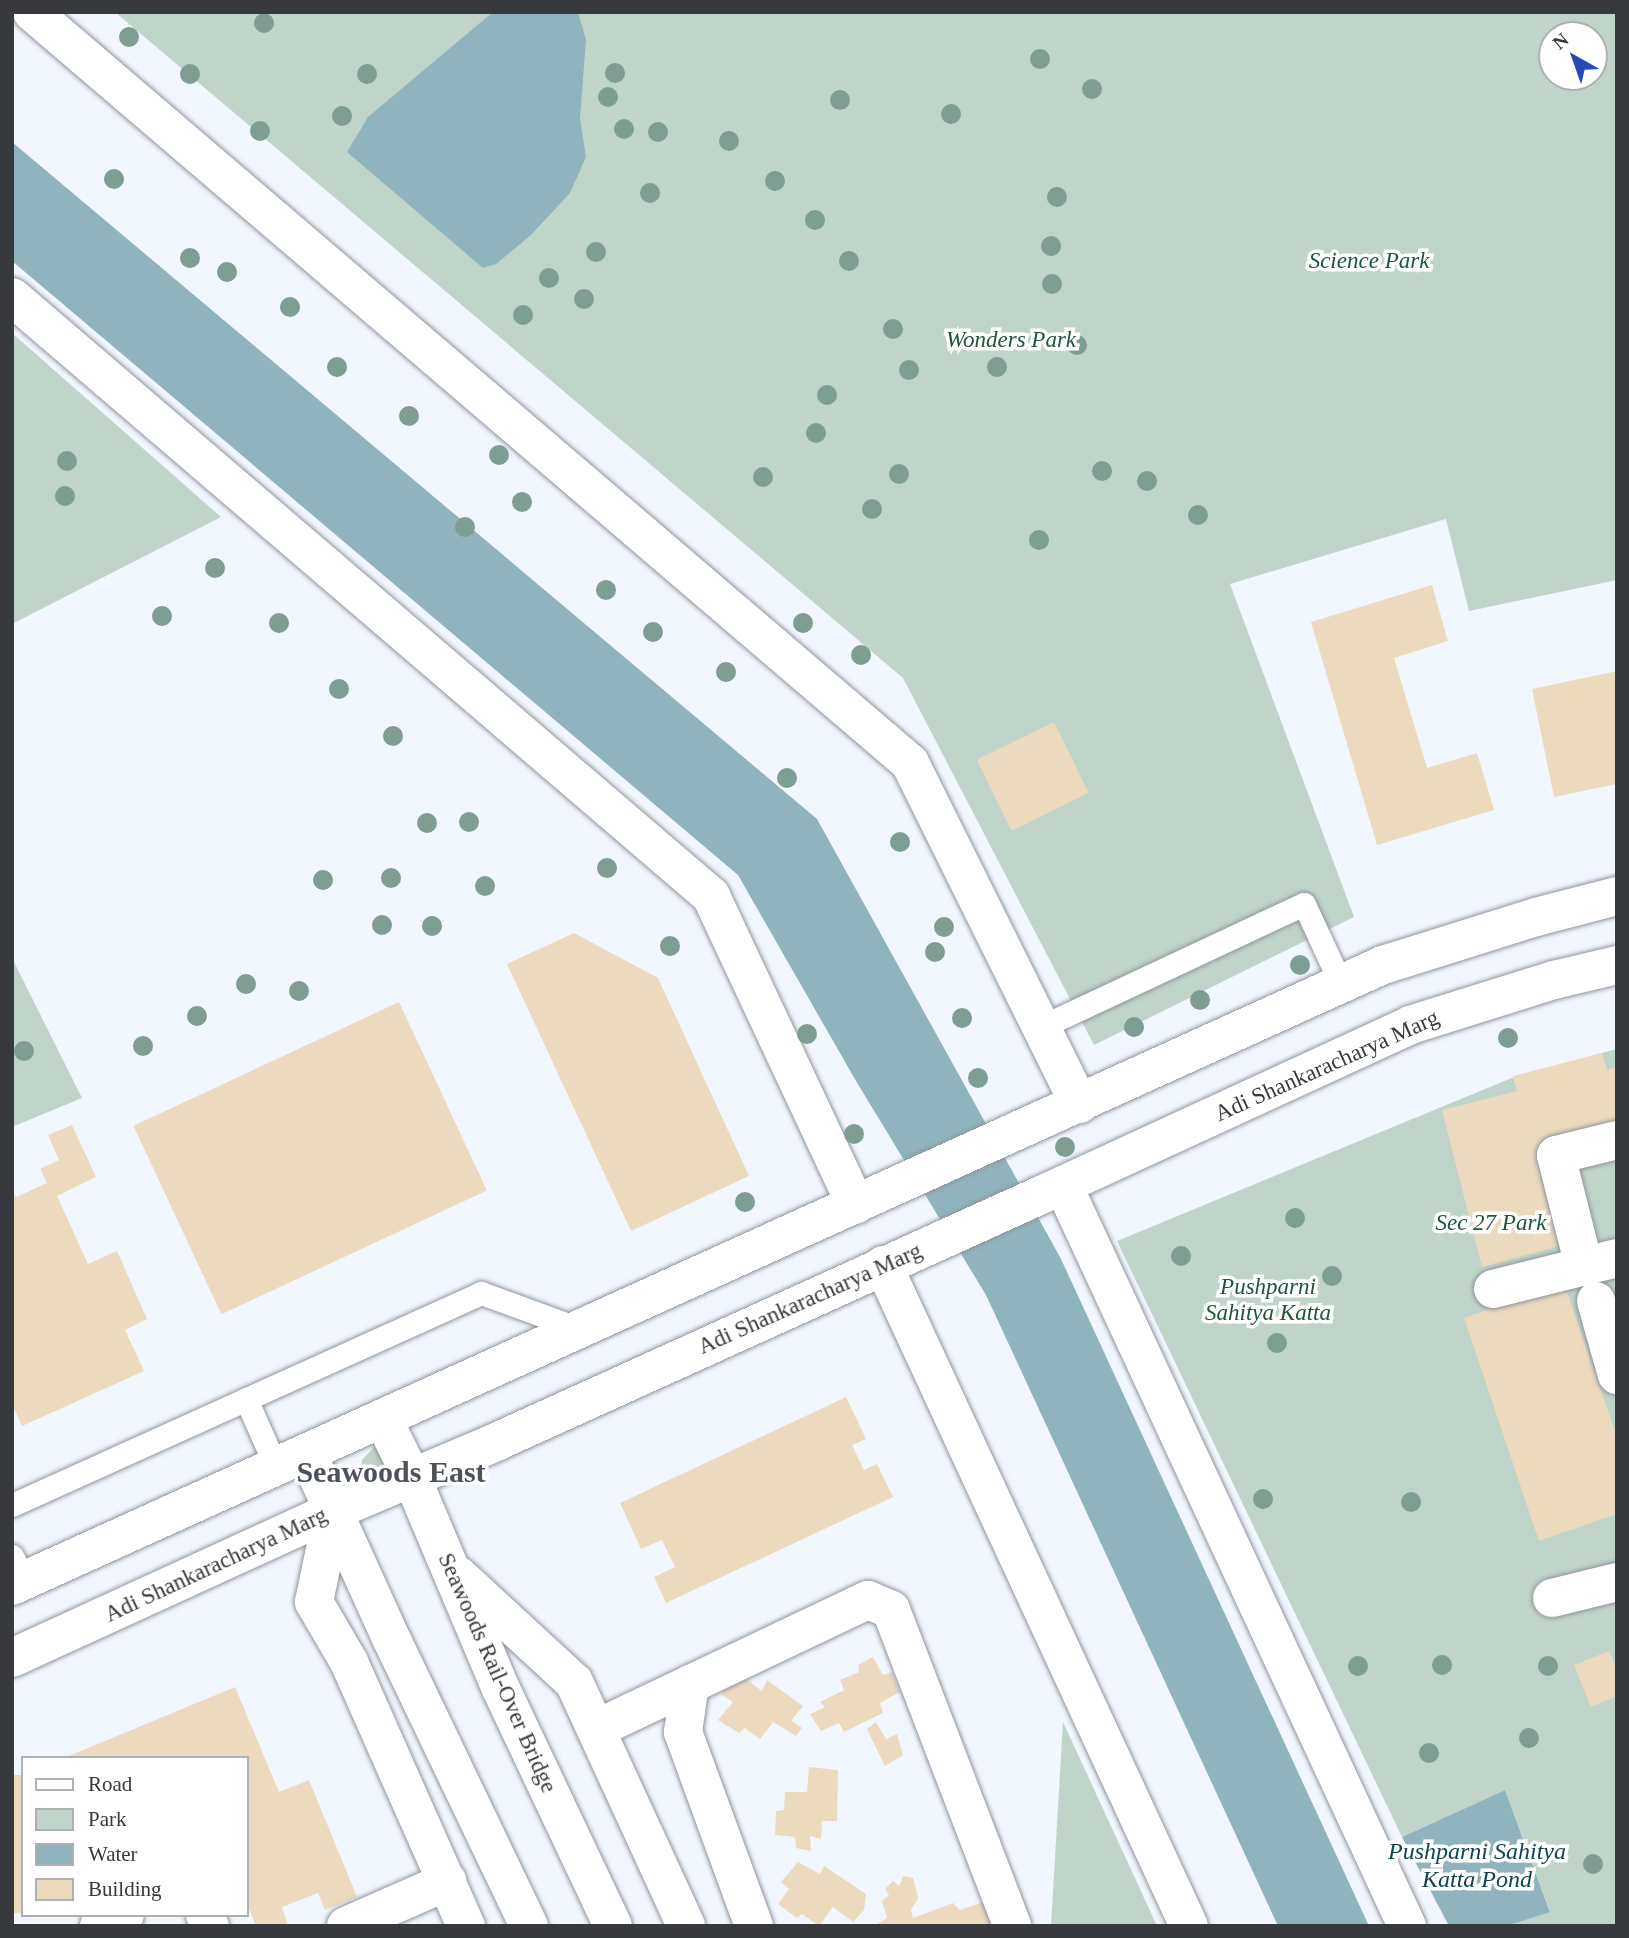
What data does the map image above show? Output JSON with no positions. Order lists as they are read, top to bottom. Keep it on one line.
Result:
{"streets":{"street":["Adi Shankaracharya Marg","Seawoods Rail-Over Bridge"]},"crossings":[["Adi Shankaracharya Marg","Seawoods Rail-Over Bridge"]],"districts":["Seawoods East"],"water":["Pushparni Sahitya Katta Pond"],"parks":["Science Park","Wonders Park","Sec 27 Park","Pushparni Sahitya Katta"],"legend":["Road","Park","Water","Building"],"north":"top left"}
